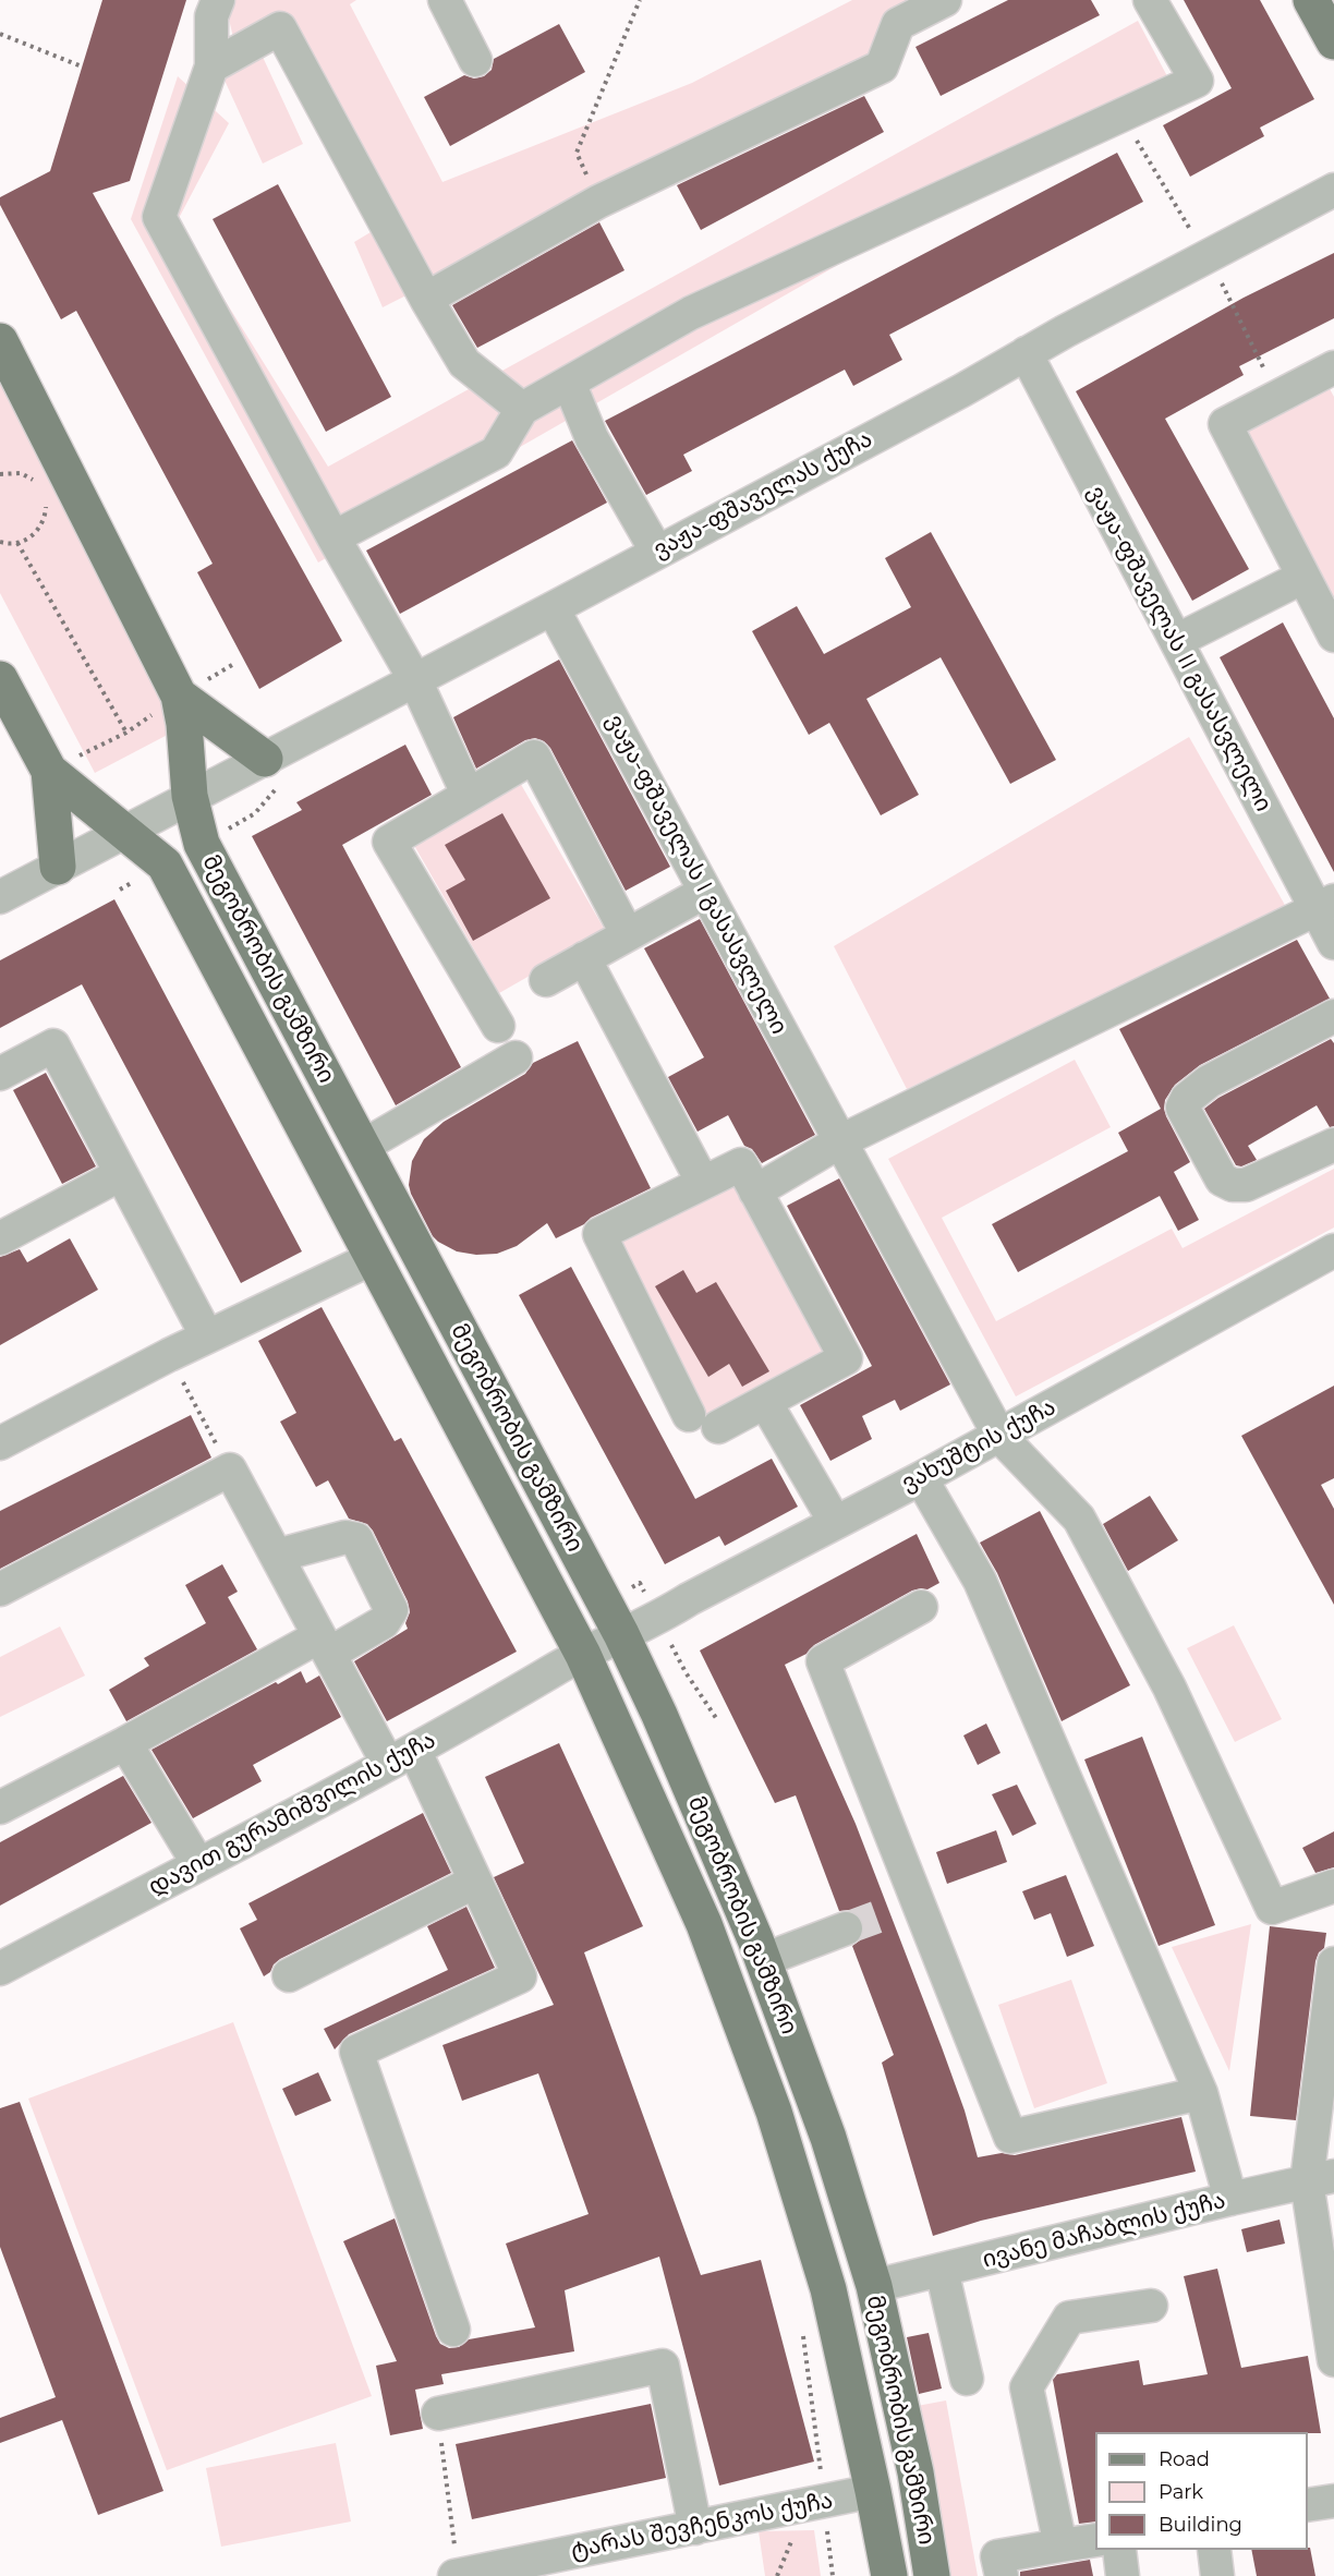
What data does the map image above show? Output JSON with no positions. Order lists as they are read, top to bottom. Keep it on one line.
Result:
{"streets":{"main road":["მეგობრობის გამზირი"],"street":["ვაჟა-ფშაველას ქუჩა","ვაჟა-ფშაველას II გასასვლელი","ვაჟა-ფშაველას I გასასვლელი","ვახუშტის ქუჩა","დავით გურამიშვილის ქუჩა","ივანე მაჩაბლის ქუჩა","ტარას შევჩენკოს ქუჩა"]},"crossings":[["ვაჟა-ფშაველას ქუჩა","ვაჟა-ფშაველას II გასასვლელი"],["ვაჟა-ფშაველას ქუჩა","ვაჟა-ფშაველას I გასასვლელი"],["ვაჟა-ფშაველას ქუჩა","მეგობრობის გამზირი"],["ვაჟა-ფშაველას I გასასვლელი","ვახუშტის ქუჩა"],["მეგობრობის გამზირი","ვახუშტის ქუჩა"],["მეგობრობის გამზირი","დავით გურამიშვილის ქუჩა"],["მეგობრობის გამზირი","ივანე მაჩაბლის ქუჩა"],["მეგობრობის გამზირი","ტარას შევჩენკოს ქუჩა"],["ვახუშტის ქუჩა","დავით გურამიშვილის ქუჩა"]],"legend":["Road","Park","Building"]}
